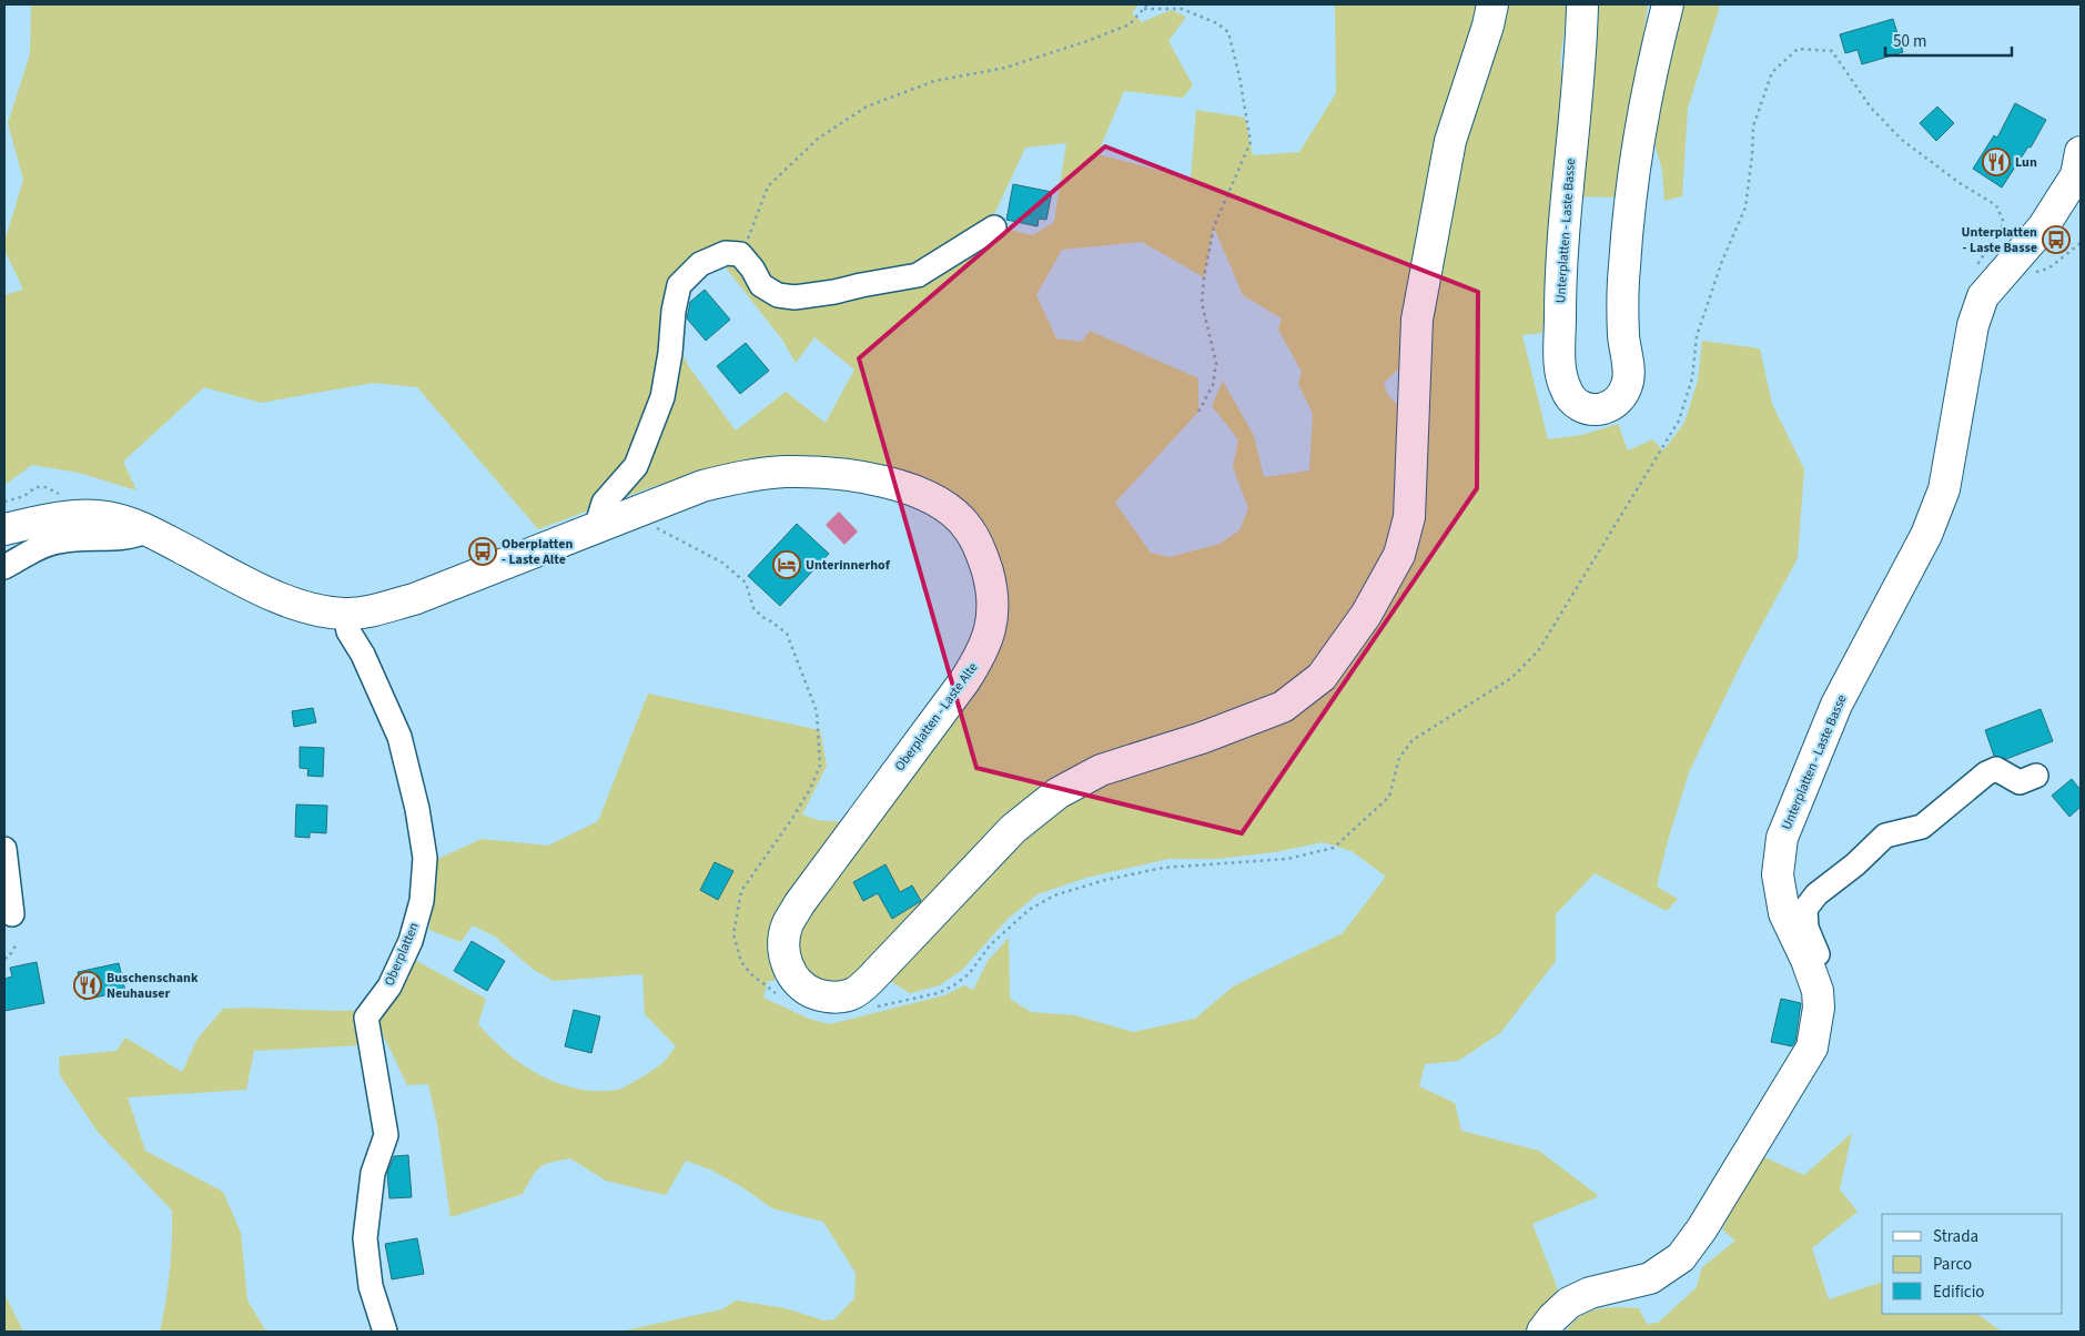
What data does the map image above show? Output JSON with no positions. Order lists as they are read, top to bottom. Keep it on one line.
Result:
{"streets":{"main road":["Unterplatten - Laste Basse","Oberplatten - Laste Alte"],"street":["Oberplatten"]},"crossings":[["Oberplatten - Laste Alte","Oberplatten"]],"places":{"restaurant":["Lun","Buschenschank Neuhauser"],"bus stop":["Unterplatten - Laste Basse","Oberplatten - Laste Alte"],"hotel":["Unterinnerhof"]},"legend":["Strada","Parco","Edificio"],"scale_bar":"50 m"}
